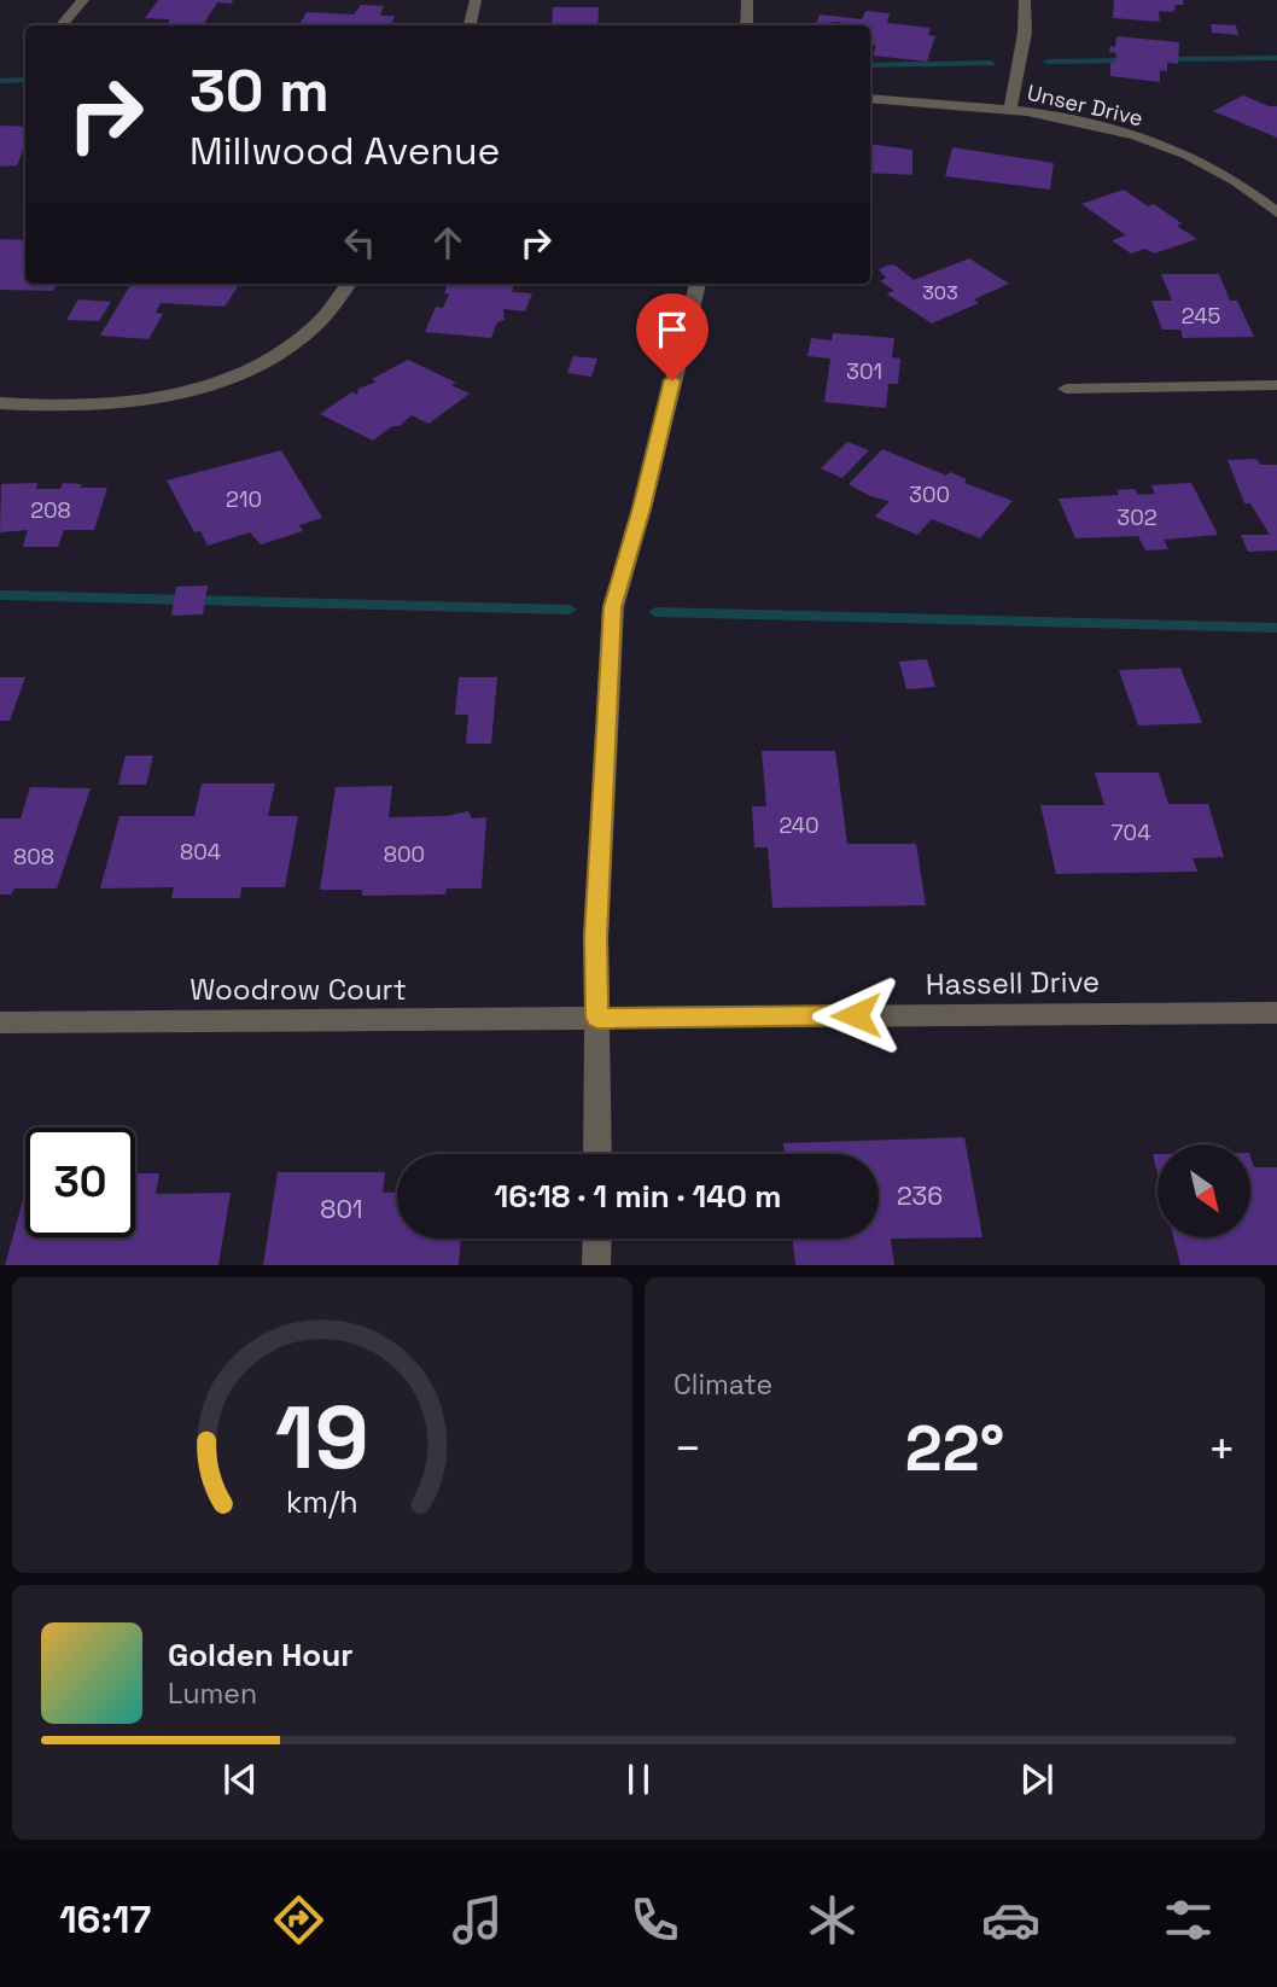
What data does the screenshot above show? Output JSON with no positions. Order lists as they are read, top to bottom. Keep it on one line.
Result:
{"streets":{"street":["Unser Drive","Hassell Drive","Woodrow Court"]},"crossings":[["Hassell Drive","Woodrow Court"]],"house_numbers":["303","245","301","300","210","208","302","240","704","804","800","808","236","801"],"north":"bottom right","page":{"turn":["30 m","Millwood Avenue"],"limit":"30","trip":"16:18 · 1 min · 140 m","tile":"Climate","heat":["−","22°","+"],"song":["Golden Hour","Lumen"],"tabs":"16:17","gauge":["19","km/h"]}}
